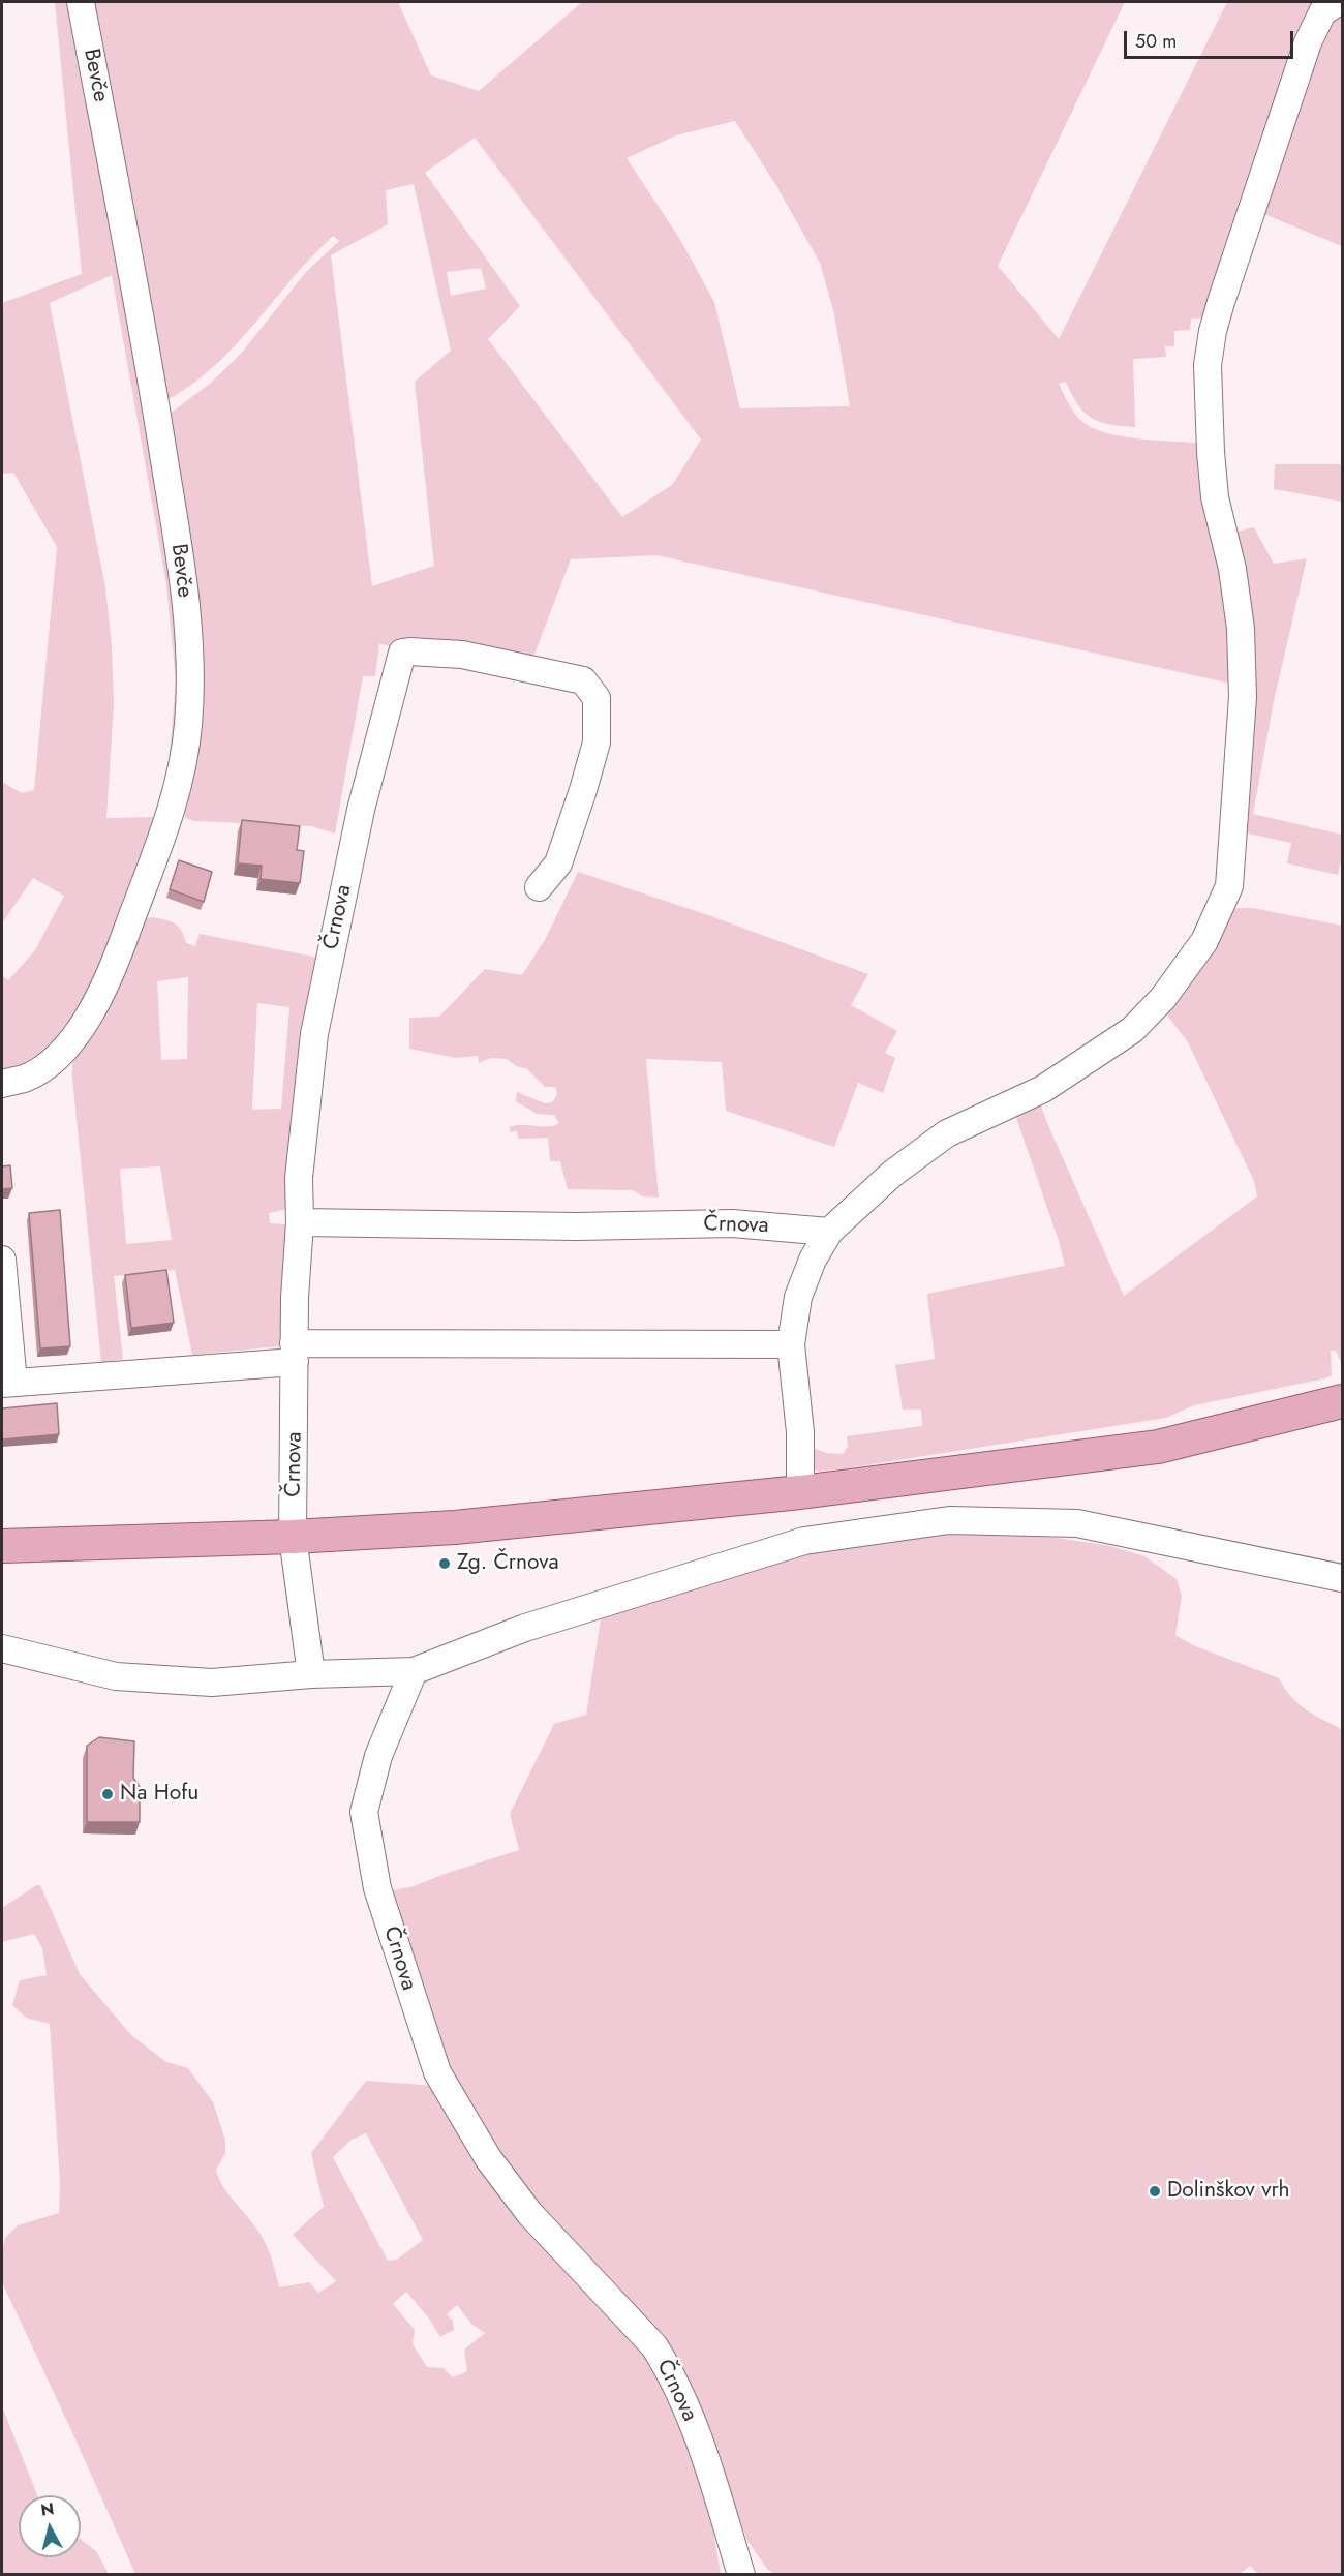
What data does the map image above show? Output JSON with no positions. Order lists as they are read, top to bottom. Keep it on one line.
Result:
{"streets":{"street":["Bevče","Črnova"]},"places":["Zg. Črnova","Na Hofu","Dolinškov vrh"],"scale_bar":"50 m","north":"top"}
